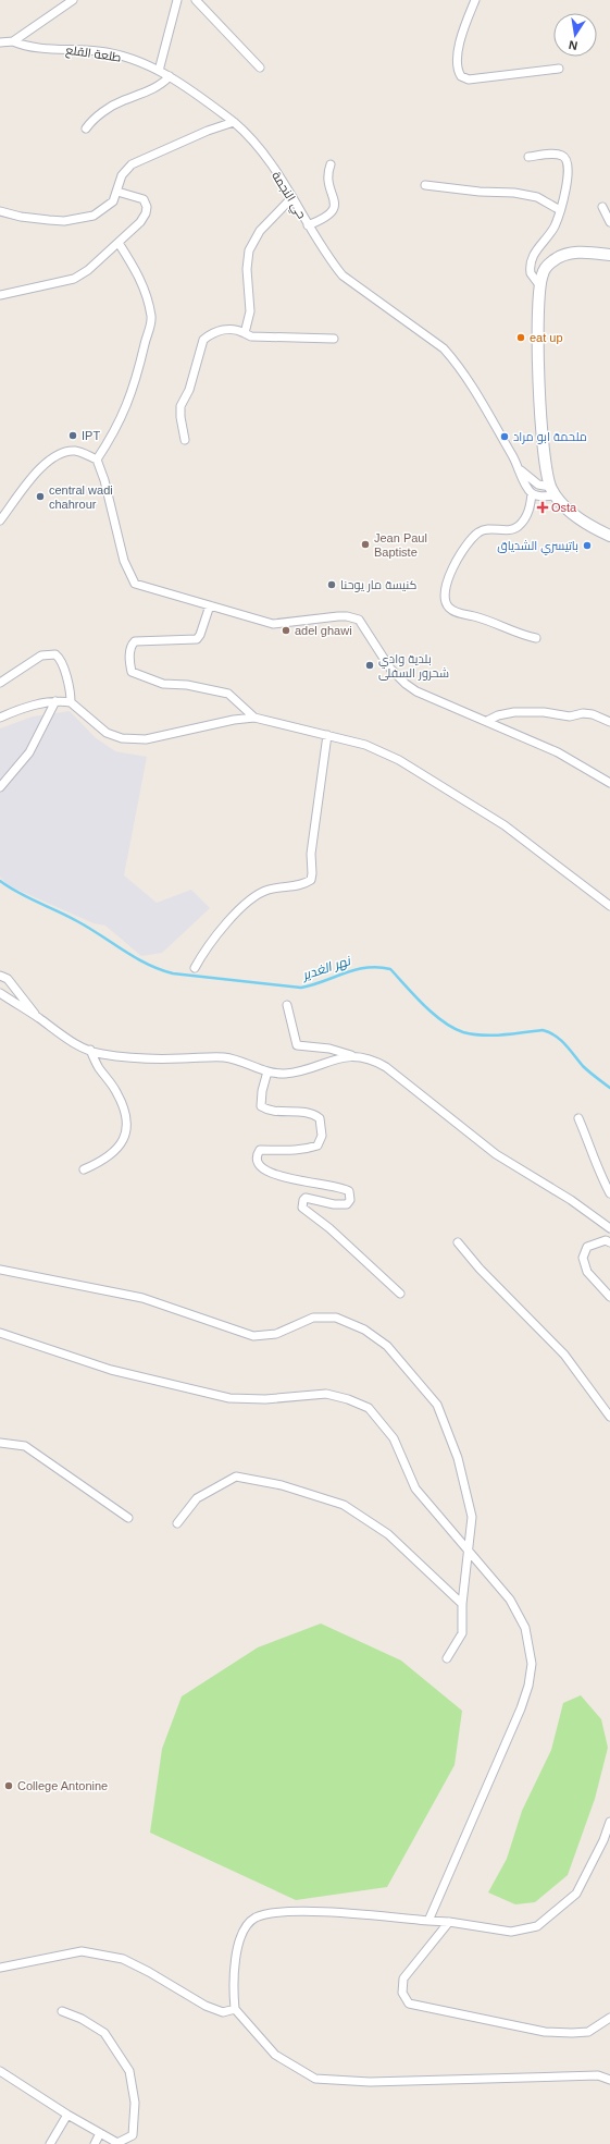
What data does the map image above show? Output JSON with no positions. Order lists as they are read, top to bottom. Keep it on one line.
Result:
{"streets":{"street":["طلعة القلع","حي النجمة"]},"crossings":[["طلعة القلع","حي النجمة"]],"water":["نهر الغدير"],"places":{"other":["eat up","IPT","ملحمة ابو مراد","central wadi chahrour","Jean Paul Baptiste","باتيسري الشدياق","كنيسة مار يوحنا","adel ghawi","بلدية وادي شحرور السفلى","College Antonine"],"health":["Osta"]},"north":"bottom"}
